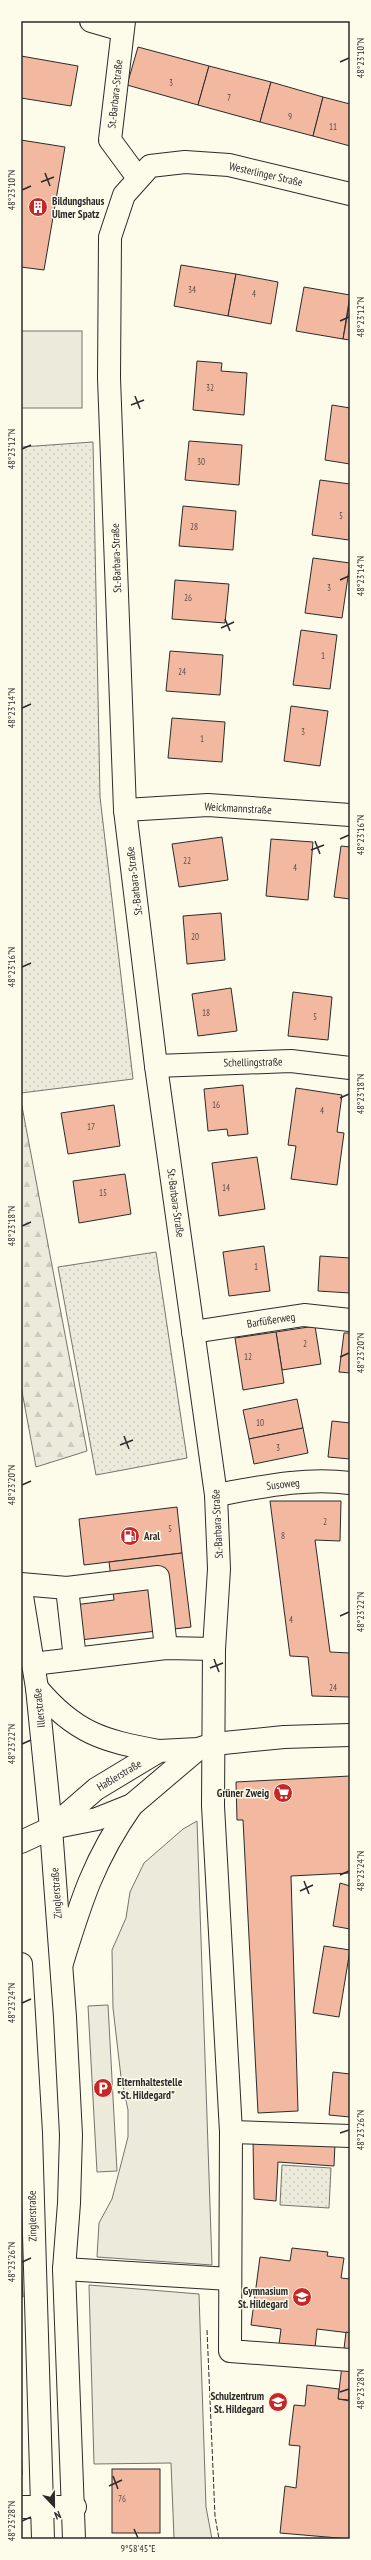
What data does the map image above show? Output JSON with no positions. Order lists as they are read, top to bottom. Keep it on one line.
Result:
{"streets":{"street":["St.-Barbara-Straße","Westerlinger Straße","Weickmannstraße","Schellingstraße","Barfüßerweg","Susoweg","Illerstraße","Haßlerstraße","Zinglerstraße"]},"crossings":[["St.-Barbara-Straße","Westerlinger Straße"],["St.-Barbara-Straße","Weickmannstraße"],["St.-Barbara-Straße","Schellingstraße"],["St.-Barbara-Straße","Barfüßerweg"],["St.-Barbara-Straße","Susoweg"],["St.-Barbara-Straße","Haßlerstraße"],["Illerstraße","Haßlerstraße"],["Illerstraße","Zinglerstraße"],["Haßlerstraße","Zinglerstraße"]],"places":{"building":["Bildungshaus Ulmer Spatz"],"fuel station":["Aral"],"supermarket":["Grüner Zweig"],"parking":["Elternhaltestelle \"St. Hildegard\""],"school or university":["Gymnasium St. Hildegard","Schulzentrum St. Hildegard"]},"house_numbers":["3","7","9","11","34","4","32","30","5","28","3","26","1","24","3","1","22","4","20","18","5","16","4","17","14","15","1","2","12","10","3","2","5","8","4","24","76"],"north":"bottom","coordinates":["48°23'10\"N","48°23'12\"N","48°23'14\"N","48°23'16\"N","48°23'18\"N","48°23'20\"N","48°23'22\"N","48°23'24\"N","48°23'26\"N","48°23'28\"N","9°58'45\"E"]}
